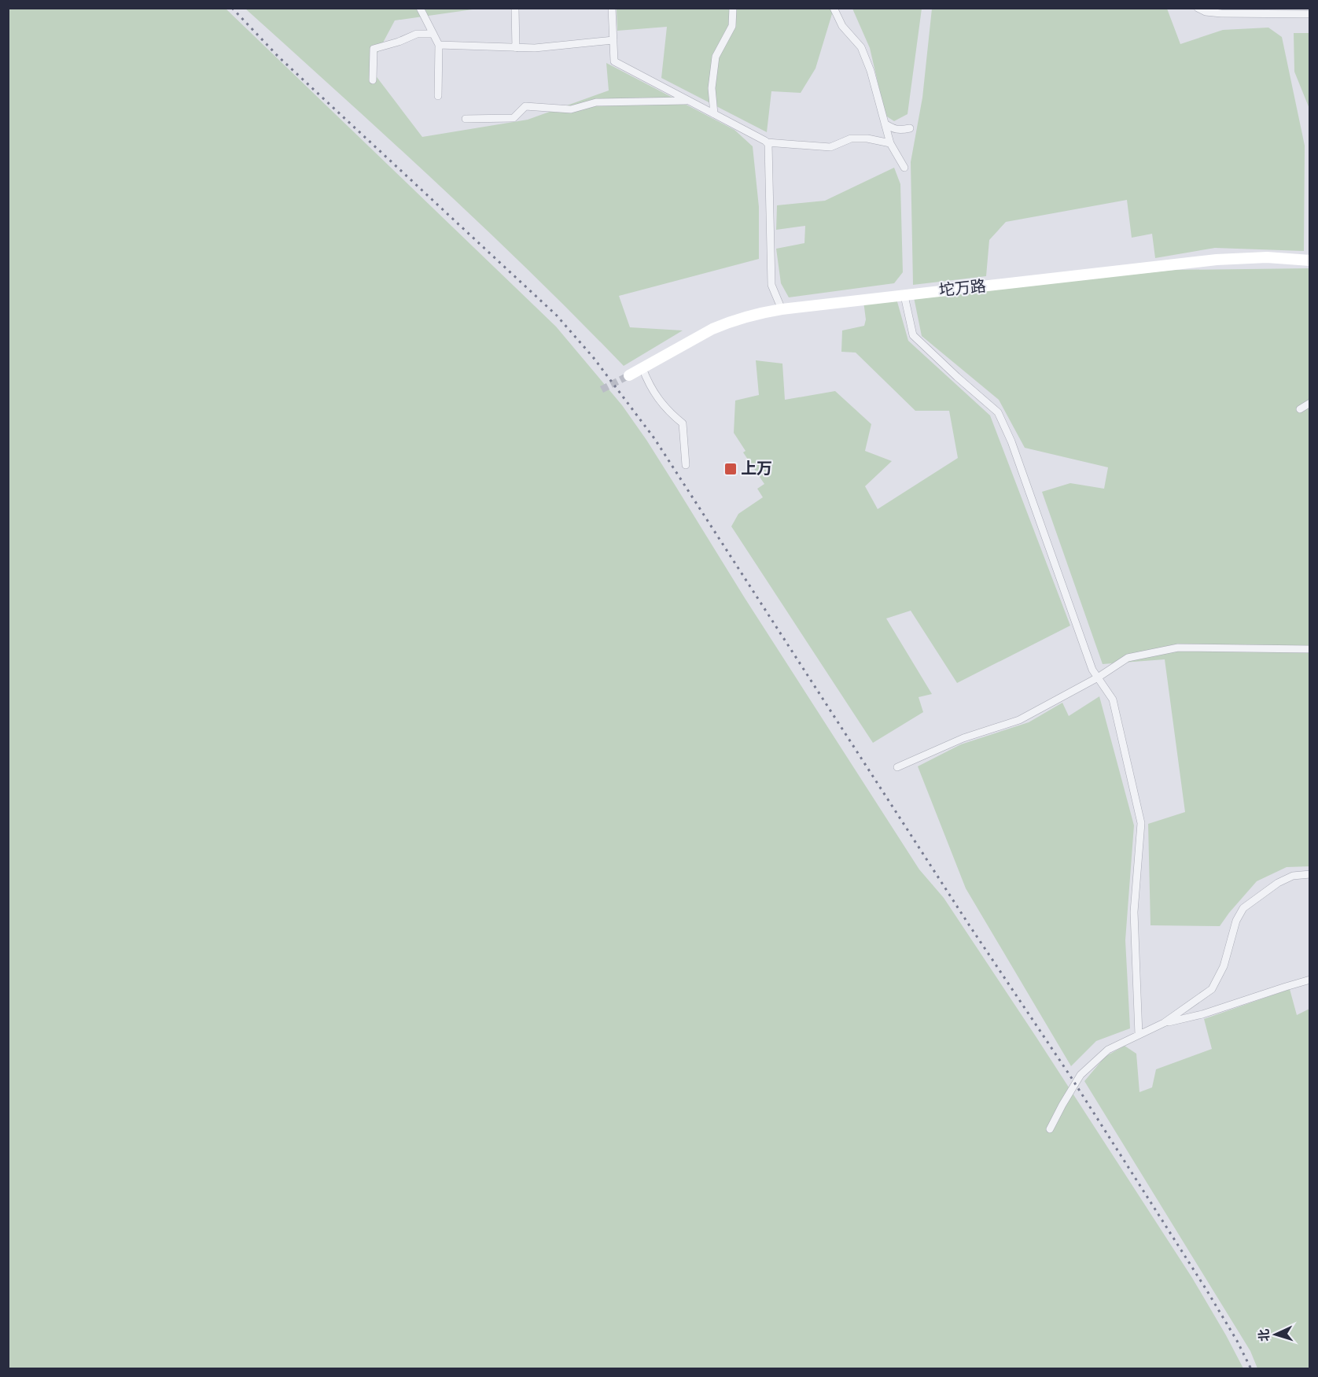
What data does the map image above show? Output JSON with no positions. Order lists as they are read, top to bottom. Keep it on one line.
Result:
{"streets":{"main road":["坨万路"]},"places":{"transit":["上万"]},"north":"left"}
